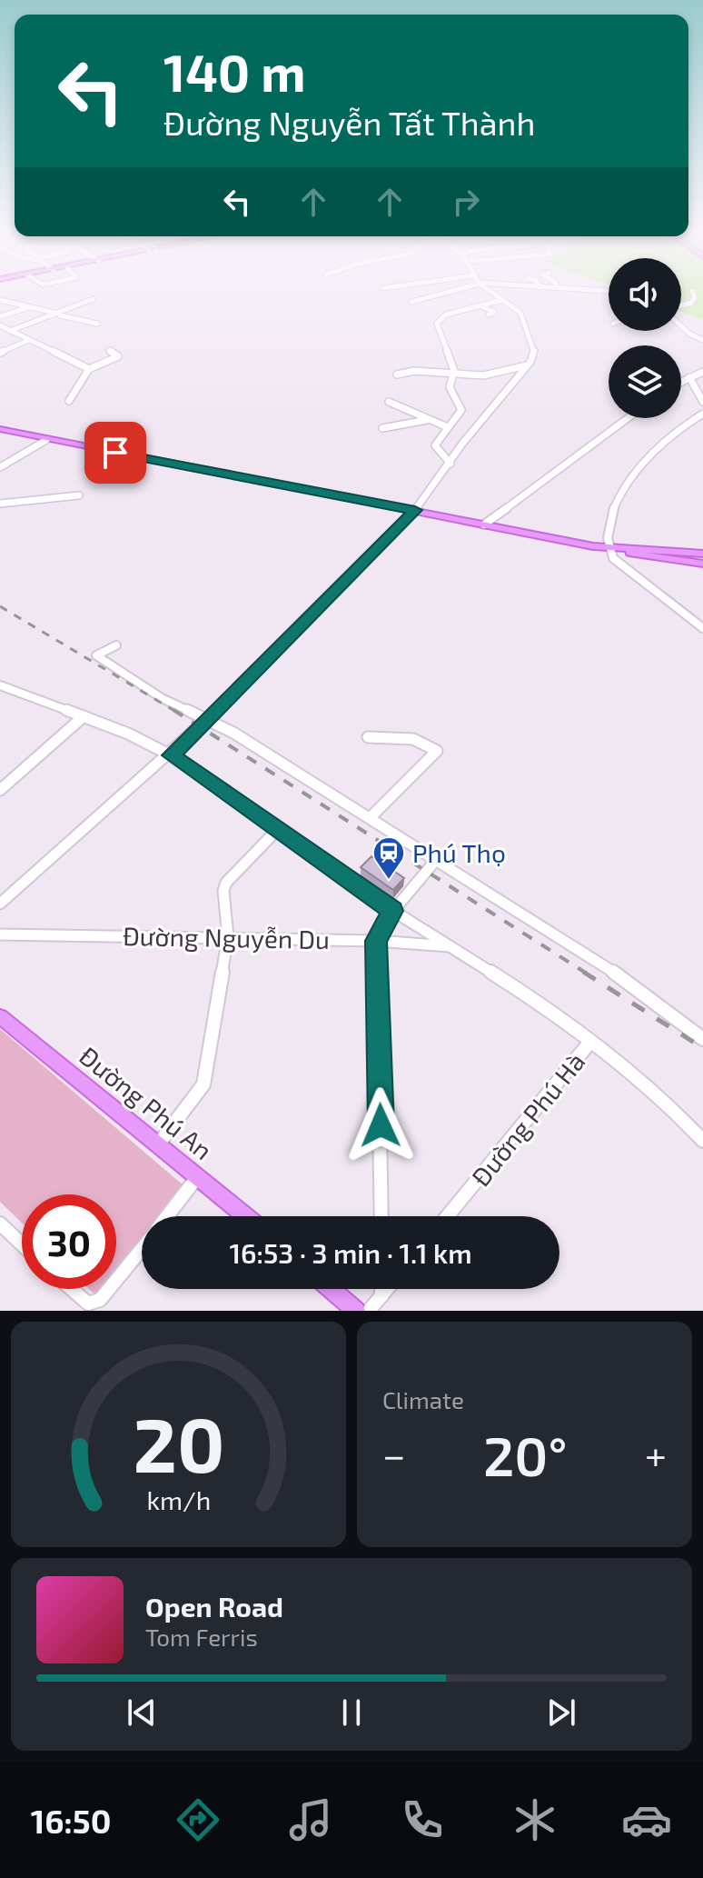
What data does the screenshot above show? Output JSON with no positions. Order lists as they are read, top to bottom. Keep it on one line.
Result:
{"streets":{"main road":["Đường Phú An"],"street":["Đường Nguyễn Du","Đường Phú Hà"]},"places":{"station":["Phú Thọ"]},"page":{"turn":["140 m","Đường Nguyễn Tất Thành"],"limit":"30","trip":"16:53 · 3 min · 1.1 km","tile":"Climate","heat":["−","20°","+"],"song":["Open Road","Tom Ferris"],"tabs":"16:50","gauge":["20","km/h"]}}
